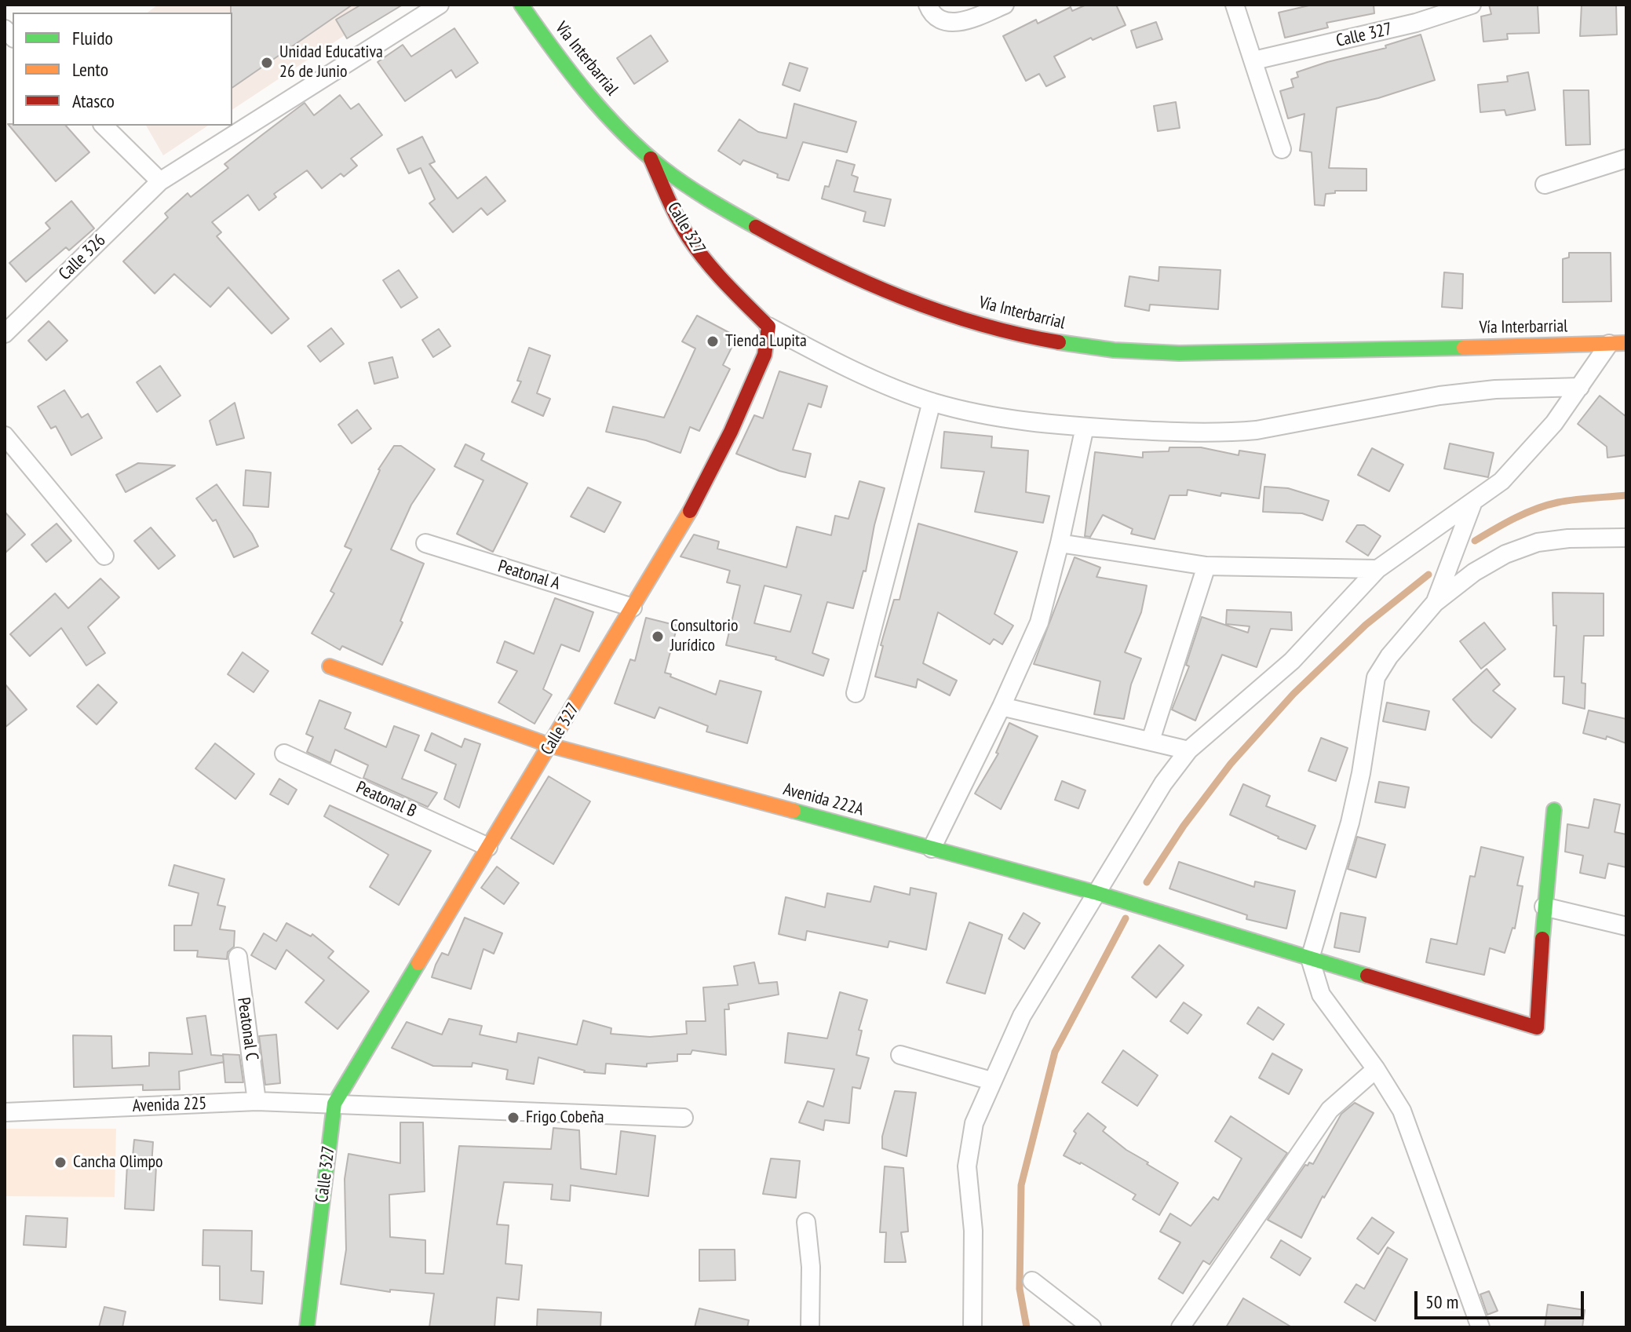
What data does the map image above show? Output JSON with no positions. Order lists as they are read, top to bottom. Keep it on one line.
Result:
{"streets":{"street":["Calle 327","Vía Interbarrial","Calle 326","Peatonal A","Peatonal B","Avenida 222A","Peatonal C","Avenida 225"]},"crossings":[["Calle 327","Vía Interbarrial"],["Calle 327","Peatonal A"],["Calle 327","Peatonal B"],["Calle 327","Avenida 222A"],["Calle 327","Avenida 225"],["Peatonal C","Avenida 225"]],"places":["Unidad Educativa 26 de Junio","Tienda Lupita","Consultorio Jurídico","Frigo Cobeña","Cancha Olimpo"],"legend":["Fluido","Lento","Atasco"],"scale_bar":"50 m"}
